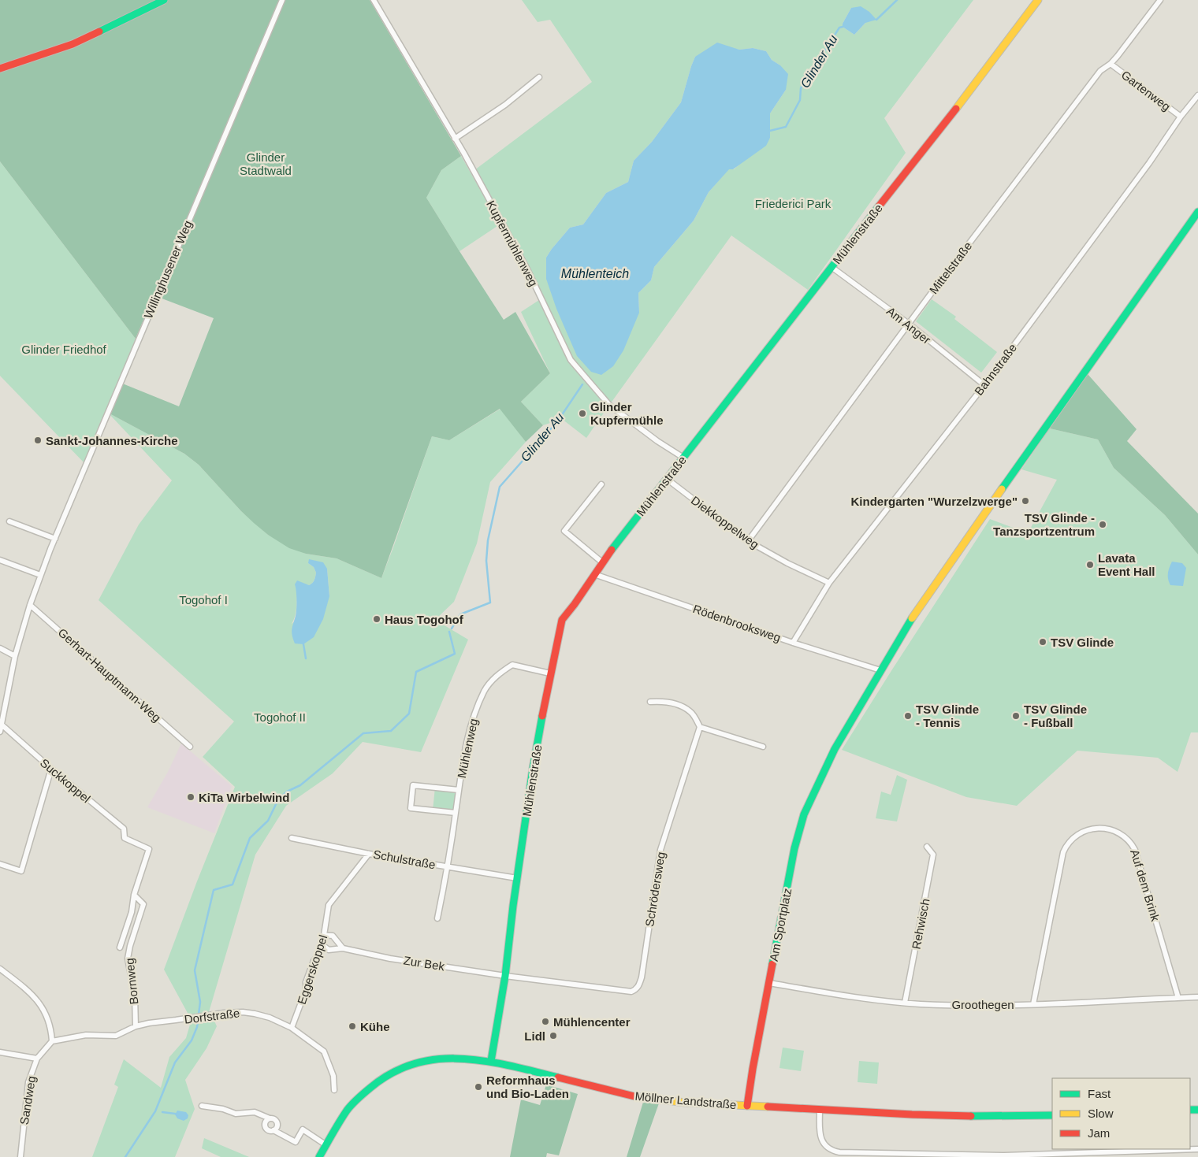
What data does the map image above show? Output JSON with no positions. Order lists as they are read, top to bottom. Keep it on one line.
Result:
{"streets":{"street":["Gartenweg","Mühlenstraße","Kupfermühlenweg","Mittelstraße","Willinghusener Weg","Am Anger","Bahnstraße","Diekkoppelweg","Rödenbrooksweg","Gerhart-Hauptmann-Weg","Mühlenweg","Suckkoppel","Schulstraße","Auf dem Brink","Schrödersweg","Rehwisch","Am Sportplatz","Zur Bek","Eggerskoppel","Bornweg","Groothegen","Dorfstraße","Sandweg","Möllner Landstraße"]},"crossings":[["Gartenweg","Mittelstraße"],["Gartenweg","Bahnstraße"],["Mühlenstraße","Kupfermühlenweg"],["Mühlenstraße","Am Anger"],["Mühlenstraße","Diekkoppelweg"],["Mühlenstraße","Rödenbrooksweg"],["Mühlenstraße","Mühlenweg"],["Mühlenstraße","Schulstraße"],["Mühlenstraße","Schrödersweg"],["Mühlenstraße","Zur Bek"],["Mühlenstraße","Möllner Landstraße"],["Mittelstraße","Am Anger"],["Mittelstraße","Diekkoppelweg"],["Willinghusener Weg","Gerhart-Hauptmann-Weg"],["Willinghusener Weg","Suckkoppel"],["Am Anger","Bahnstraße"],["Bahnstraße","Diekkoppelweg"],["Bahnstraße","Rödenbrooksweg"],["Rödenbrooksweg","Am Sportplatz"],["Mühlenweg","Schulstraße"],["Suckkoppel","Bornweg"],["Schulstraße","Eggerskoppel"],["Auf dem Brink","Groothegen"],["Schrödersweg","Zur Bek"],["Rehwisch","Groothegen"],["Am Sportplatz","Groothegen"],["Am Sportplatz","Möllner Landstraße"],["Zur Bek","Eggerskoppel"],["Eggerskoppel","Dorfstraße"],["Bornweg","Dorfstraße"]],"water":["Glinder Au","Mühlenteich"],"parks":["Glinder Stadtwald","Friederici Park","Glinder Friedhof","Togohof I","Togohof II"],"places":["Glinder Kupfermühle","Sankt-Johannes-Kirche","Kindergarten \"Wurzelzwerge\"","TSV Glinde - Tanzsportzentrum","Lavata Event Hall","Haus Togohof","TSV Glinde","TSV Glinde - Tennis","TSV Glinde - Fußball","KiTa Wirbelwind","Mühlencenter","Kühe","Lidl","Reformhaus und Bio-Laden"],"legend":["Fast","Slow","Jam"]}
